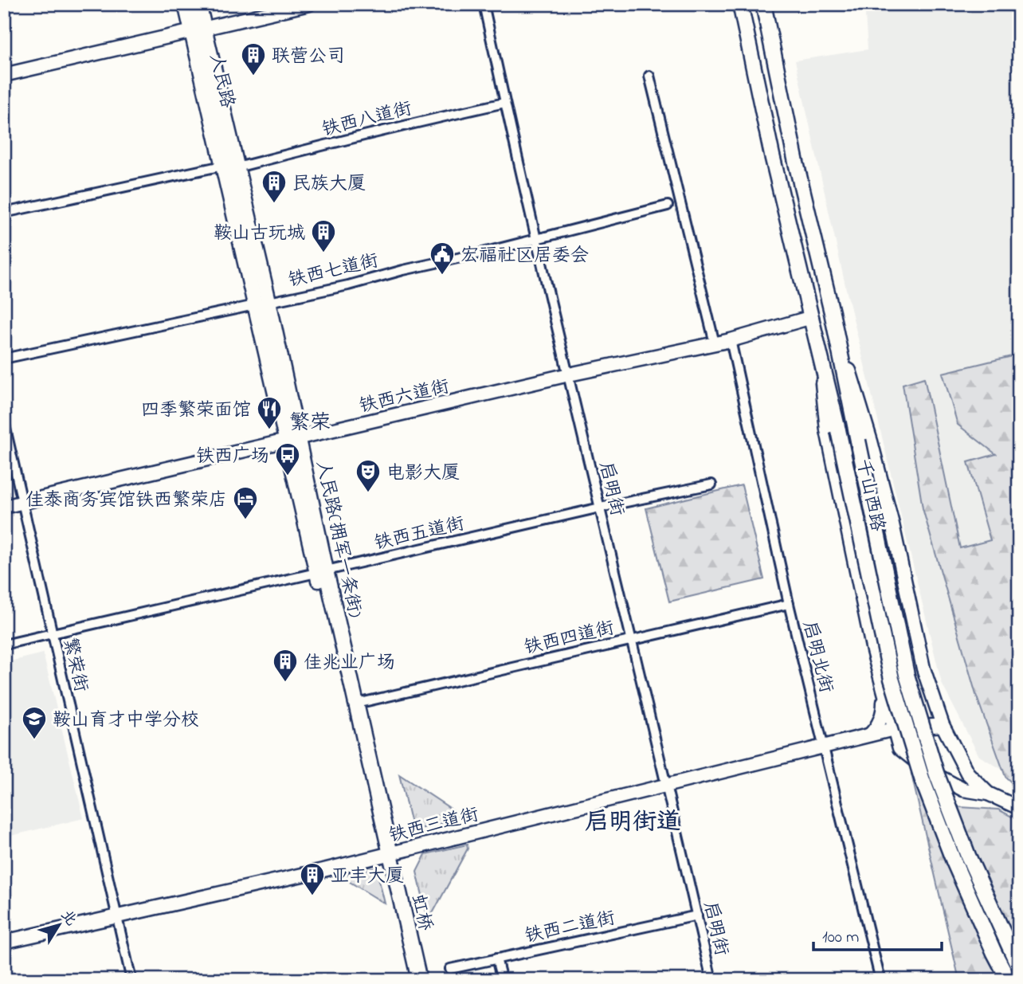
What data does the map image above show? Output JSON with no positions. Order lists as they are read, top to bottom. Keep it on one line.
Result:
{"streets":{"main road":["人民路","铁西六道街","千山西路","人民路(拥军一条街)","铁西三道街","虹桥"],"street":["铁西八道街","铁西七道街","启明街","铁西五道街","铁西四道街","启明北街","繁荣街","铁西二道街"]},"crossings":[["人民路","铁西七道街"],["人民路","人民路(拥军一条街)"],["铁西八道街","启明街"],["铁西八道街","人民路(拥军一条街)"],["铁西七道街","启明街"],["铁西七道街","人民路(拥军一条街)"],["铁西六道街","启明街"],["铁西六道街","千山西路"],["铁西六道街","人民路(拥军一条街)"],["铁西六道街","启明北街"],["铁西六道街","繁荣街"],["启明街","铁西五道街"],["启明街","铁西四道街"],["启明街","铁西三道街"],["启明街","铁西二道街"],["铁西五道街","人民路(拥军一条街)"],["铁西五道街","繁荣街"],["人民路(拥军一条街)","铁西四道街"],["人民路(拥军一条街)","铁西三道街"],["人民路(拥军一条街)","虹桥"],["铁西四道街","启明北街"],["启明北街","铁西三道街"],["繁荣街","铁西三道街"],["铁西三道街","虹桥"]],"districts":["繁荣","启明街道"],"places":{"building":["联营公司","民族大厦","鞍山古玩城","佳兆业广场","亚丰大厦"],"public building":["宏福社区居委会"],"restaurant":["四季繁荣面馆"],"bus stop":["铁西广场"],"theatre":["电影大厦"],"hotel":["佳泰商务宾馆铁西繁荣店"],"school or university":["鞍山育才中学分校"]},"scale_bar":"100 m","north":"top right"}
